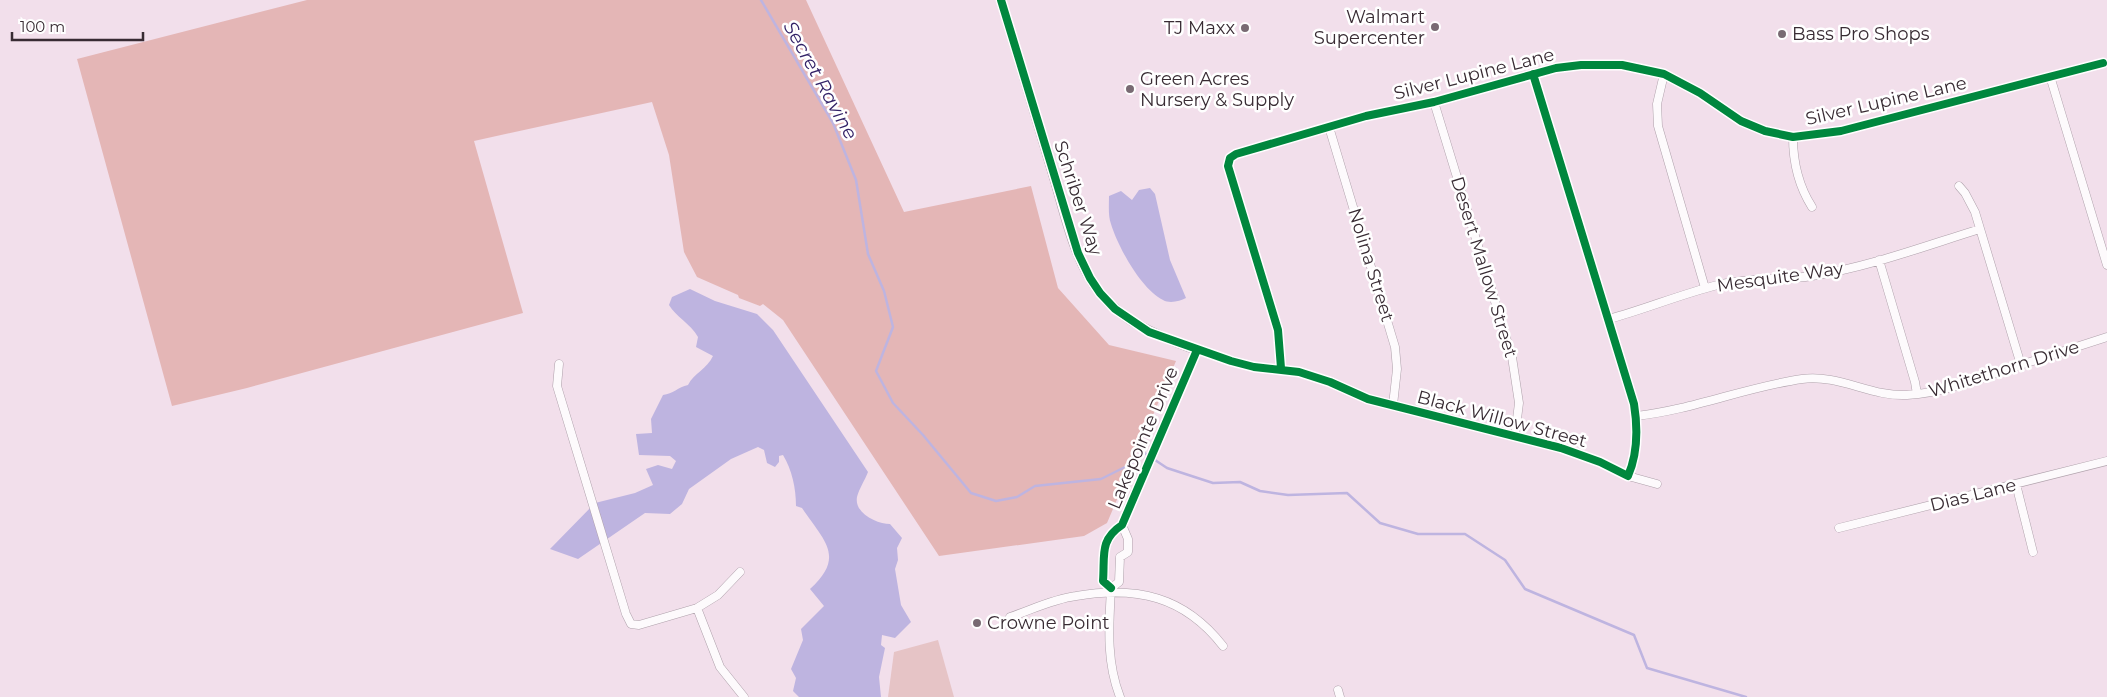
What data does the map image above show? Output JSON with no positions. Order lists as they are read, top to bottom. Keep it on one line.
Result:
{"streets":{"street":["Silver Lupine Lane","Schriber Way","Nolina Street","Desert Mallow Street","Mesquite Way","Whitethorn Drive","Black Willow Street","Lakepointe Drive","Dias Lane"]},"crossings":[["Silver Lupine Lane","Nolina Street"],["Silver Lupine Lane","Desert Mallow Street"],["Silver Lupine Lane","Black Willow Street"],["Schriber Way","Black Willow Street"],["Schriber Way","Lakepointe Drive"],["Nolina Street","Black Willow Street"],["Desert Mallow Street","Black Willow Street"],["Black Willow Street","Lakepointe Drive"]],"water":["Secret Ravine"],"places":["Walmart Supercenter","TJ Maxx","Bass Pro Shops","Green Acres Nursery & Supply","Crowne Point"],"scale_bar":"100 m"}
